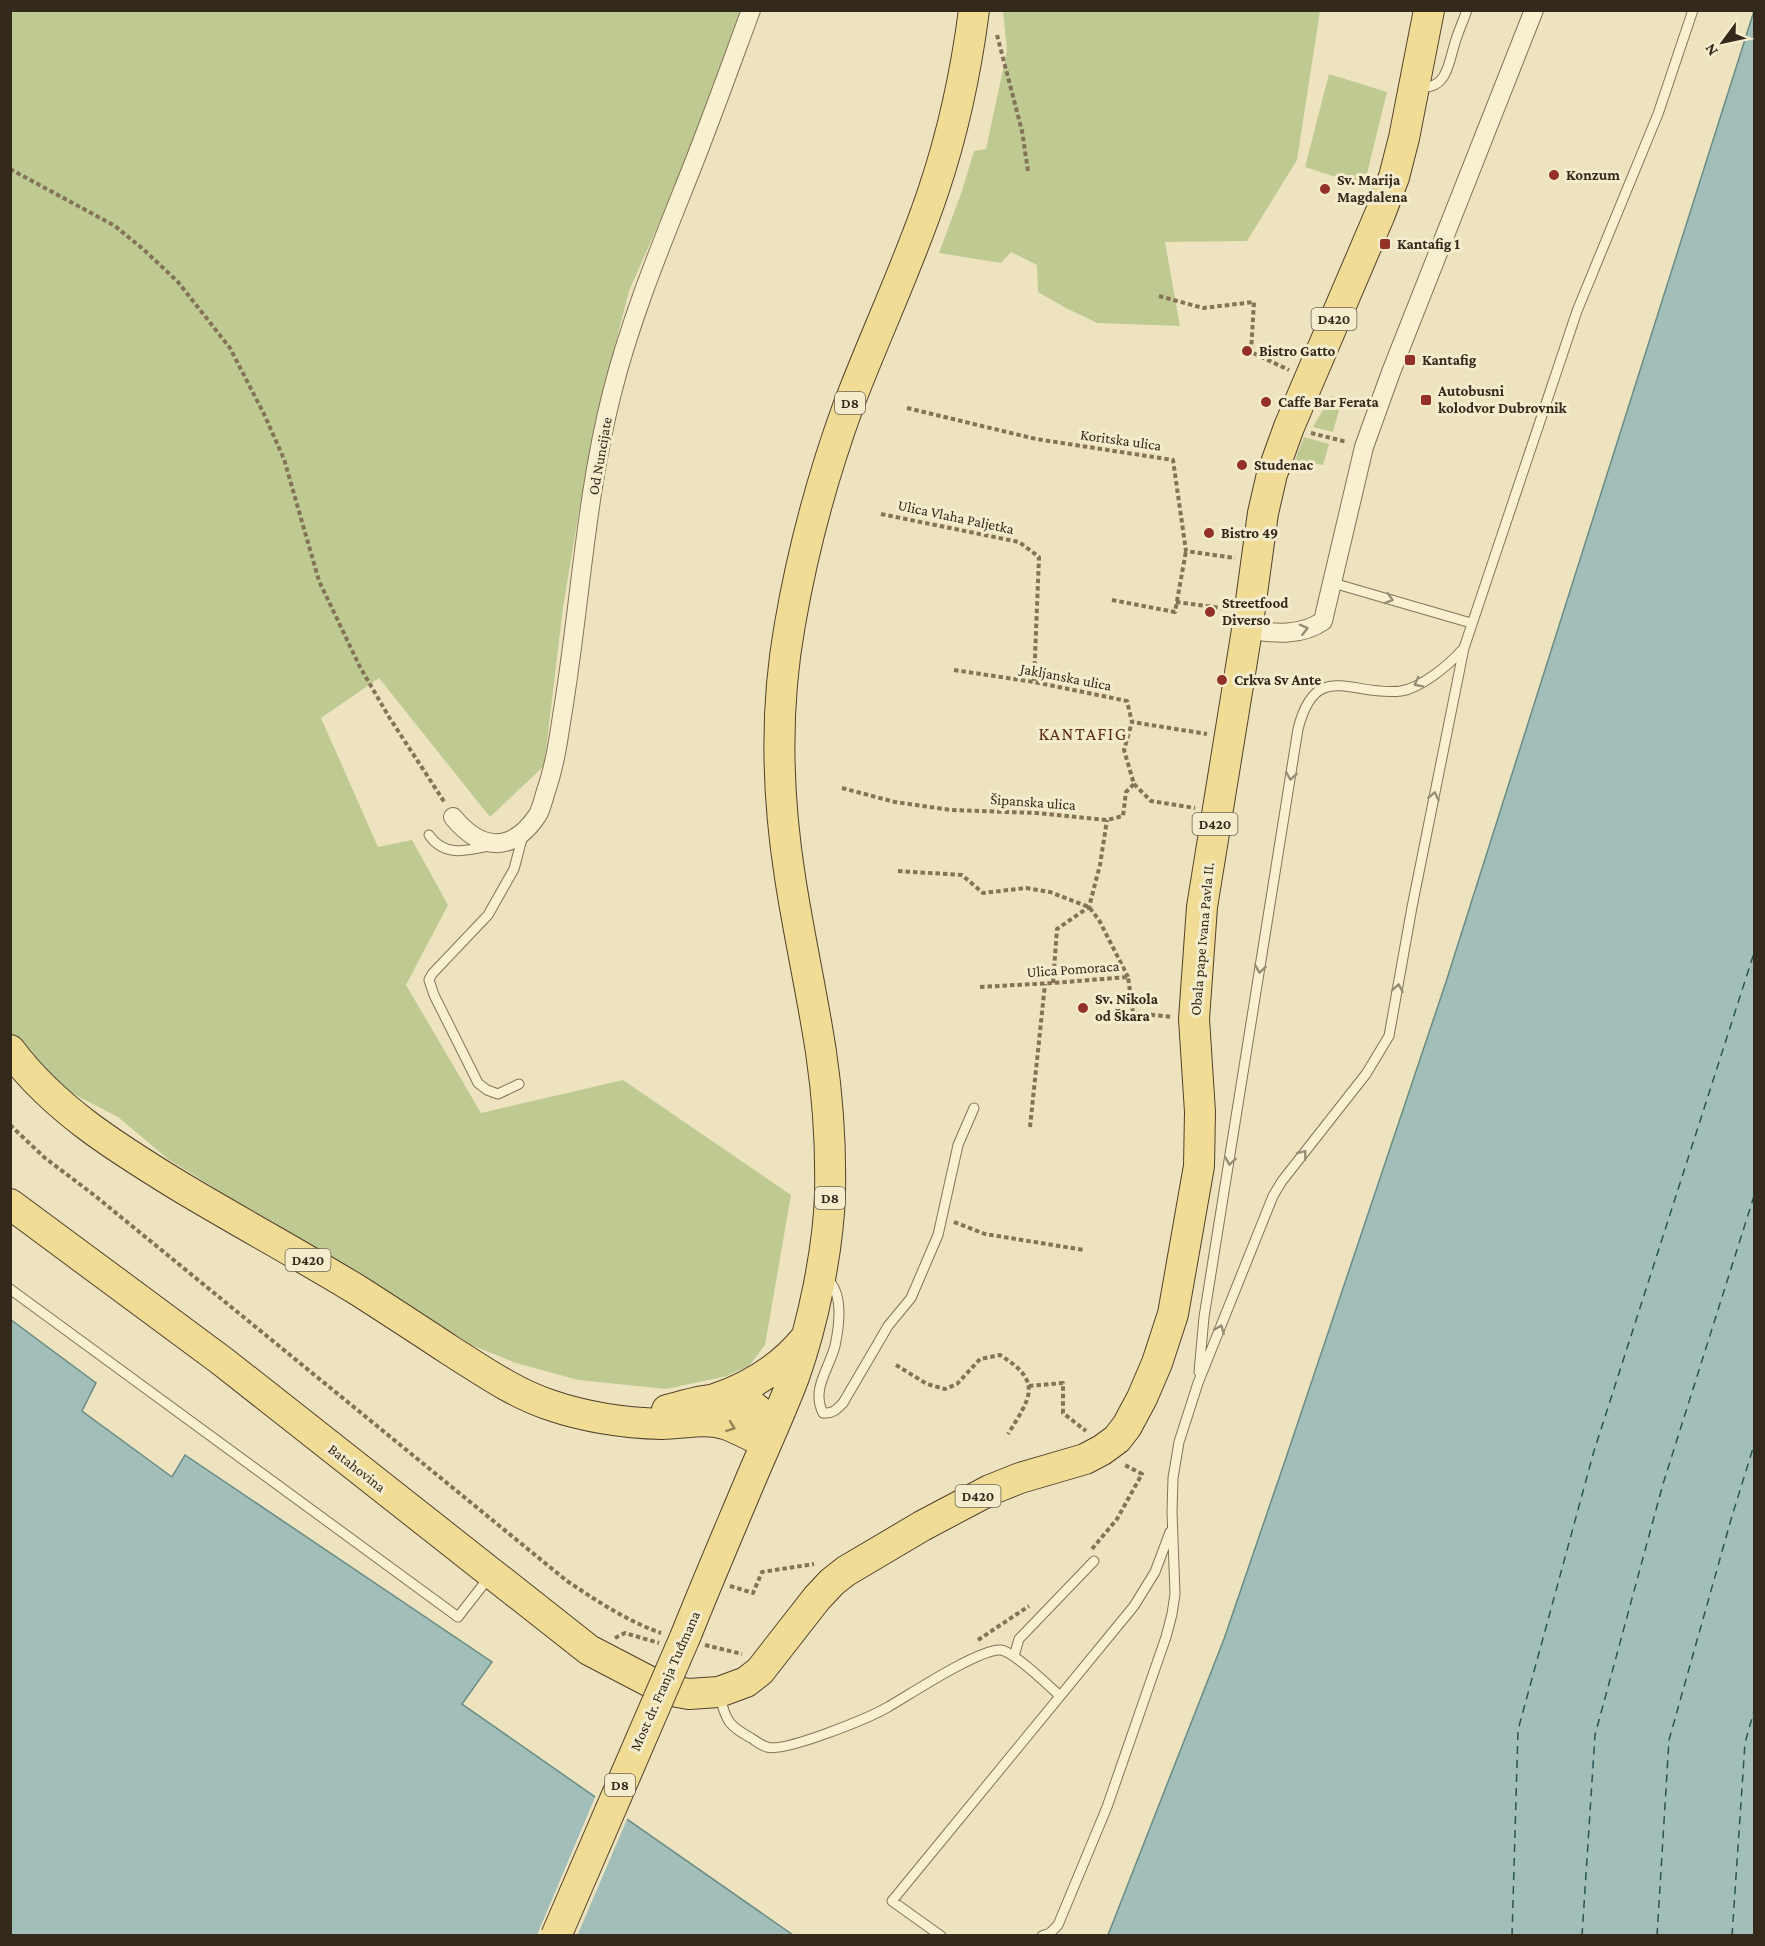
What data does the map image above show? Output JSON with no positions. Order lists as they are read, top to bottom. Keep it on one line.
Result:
{"streets":{"main road":["D420","D8","Obala pape Ivana Pavla II.","Batahovina","Most dr. Franja Tuđmana"],"street":["Od Nuncijate"],"path":["Koritska ulica","Ulica Vlaha Paljetka","Jakljanska ulica","Šipanska ulica","Ulica Pomoraca"]},"crossings":[["D420","D8"],["D420","Most dr. Franja Tuđmana"],["D8","Most dr. Franja Tuđmana"],["Ulica Vlaha Paljetka","Jakljanska ulica"],["Obala pape Ivana Pavla II.","Batahovina"]],"districts":["KANTAFIG"],"places":{"other":["Konzum","Sv. Marija Magdalena","Bistro Gatto","Caffe Bar Ferata","Studenac","Bistro 49","Streetfood Diverso","Crkva Sv Ante","Sv. Nikola od Škara"],"transit":["Kantafig 1","Kantafig","Autobusni kolodvor Dubrovnik"]},"north":"bottom left"}
